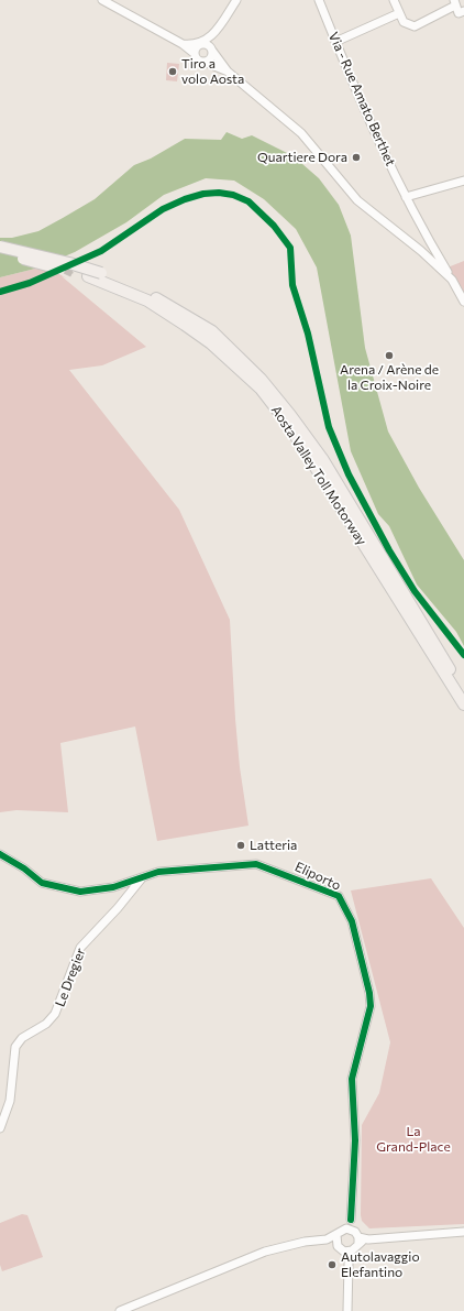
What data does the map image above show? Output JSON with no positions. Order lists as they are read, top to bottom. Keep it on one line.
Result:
{"streets":{"highway":["Aosta Valley Toll Motorway"],"street":["Via - Rue Amato Berthet","Eliporto","Le Dregier"]},"crossings":[["Eliporto","Le Dregier"]],"parks":["La Grand-Place"],"places":["Tiro a volo Aosta","Quartiere Dora","Arena / Arène de la Croix-Noire","Latteria","Autolavaggio Elefantino"]}
